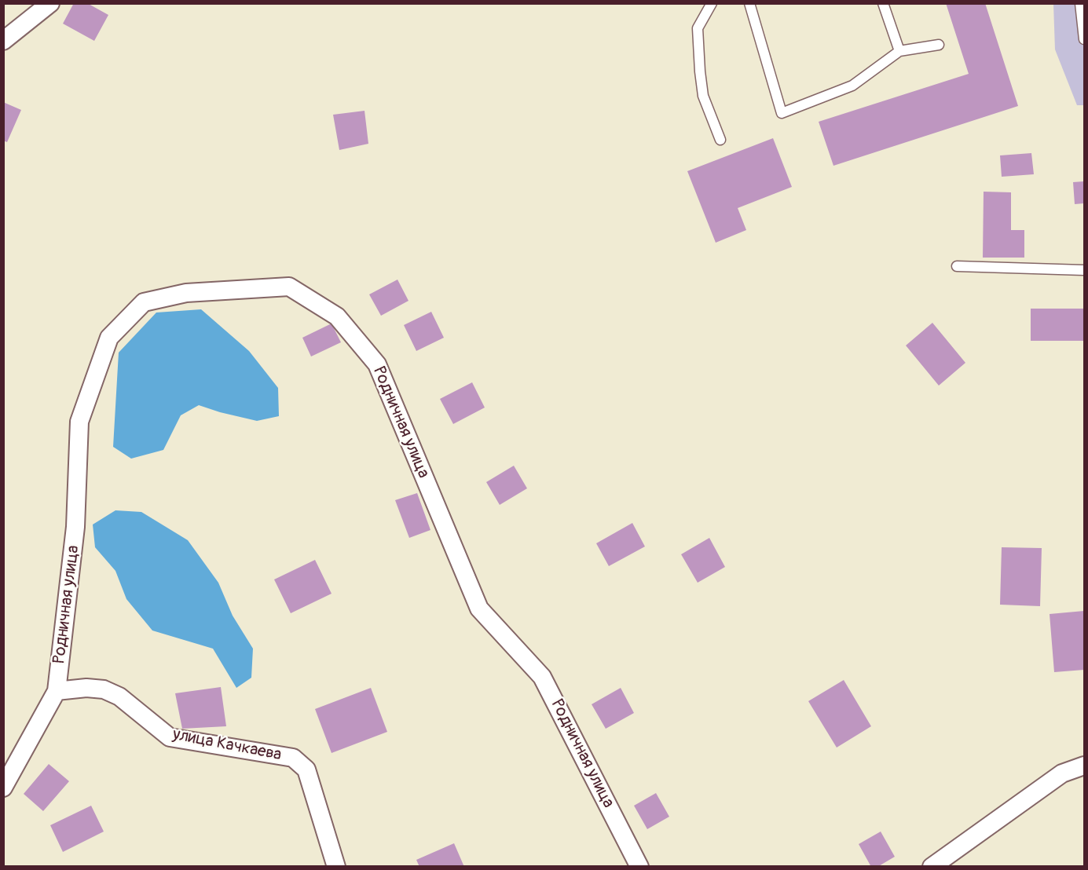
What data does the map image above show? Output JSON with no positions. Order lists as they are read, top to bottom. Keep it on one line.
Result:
{"streets":{"street":["Родничная улица","улица Качкаева"]},"crossings":[["Родничная улица","улица Качкаева"]]}
